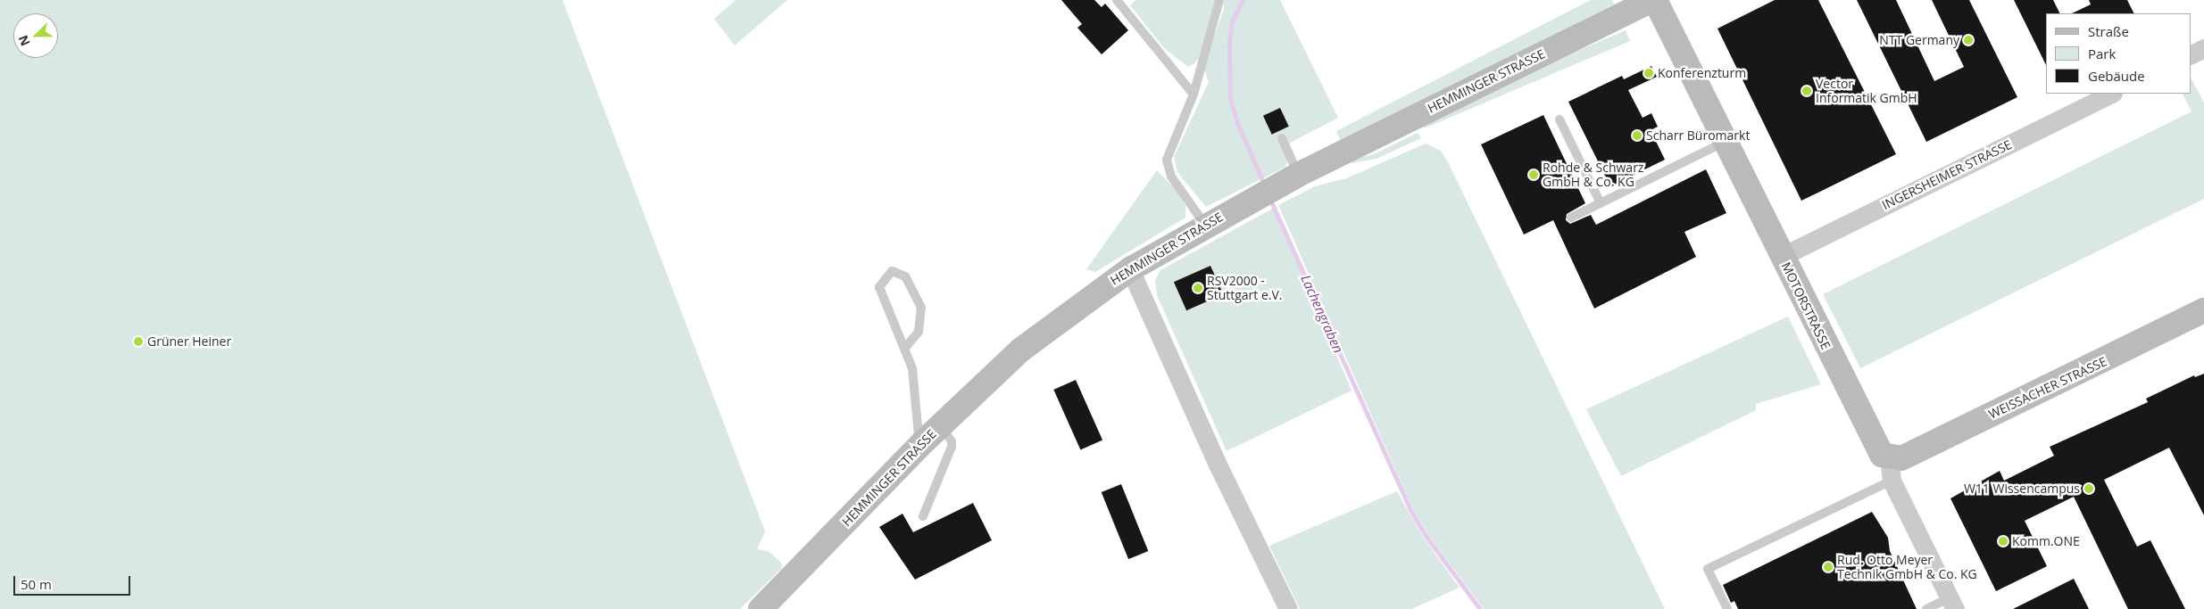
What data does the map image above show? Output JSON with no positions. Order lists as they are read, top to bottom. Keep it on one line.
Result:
{"streets":{"main road":["HEMMINGER STRASSE","MOTORSTRASSE","WEISSACHER STRASSE"],"street":["INGERSHEIMER STRASSE"]},"crossings":[["INGERSHEIMER STRASSE","MOTORSTRASSE"],["MOTORSTRASSE","WEISSACHER STRASSE"]],"water":["Lachengraben"],"places":["NTT Germany","Konferenzturm","Vector Informatik GmbH","Scharr Büromarkt","Rohde & Schwarz GmbH & Co. KG","RSV2000 - Stuttgart e.V.","Grüner Heiner","W11 Wissencampus","Komm.ONE","Rud. Otto Meyer Technik GmbH & Co. KG"],"legend":["Straße","Park","Gebäude"],"scale_bar":"50 m","north":"bottom left"}
